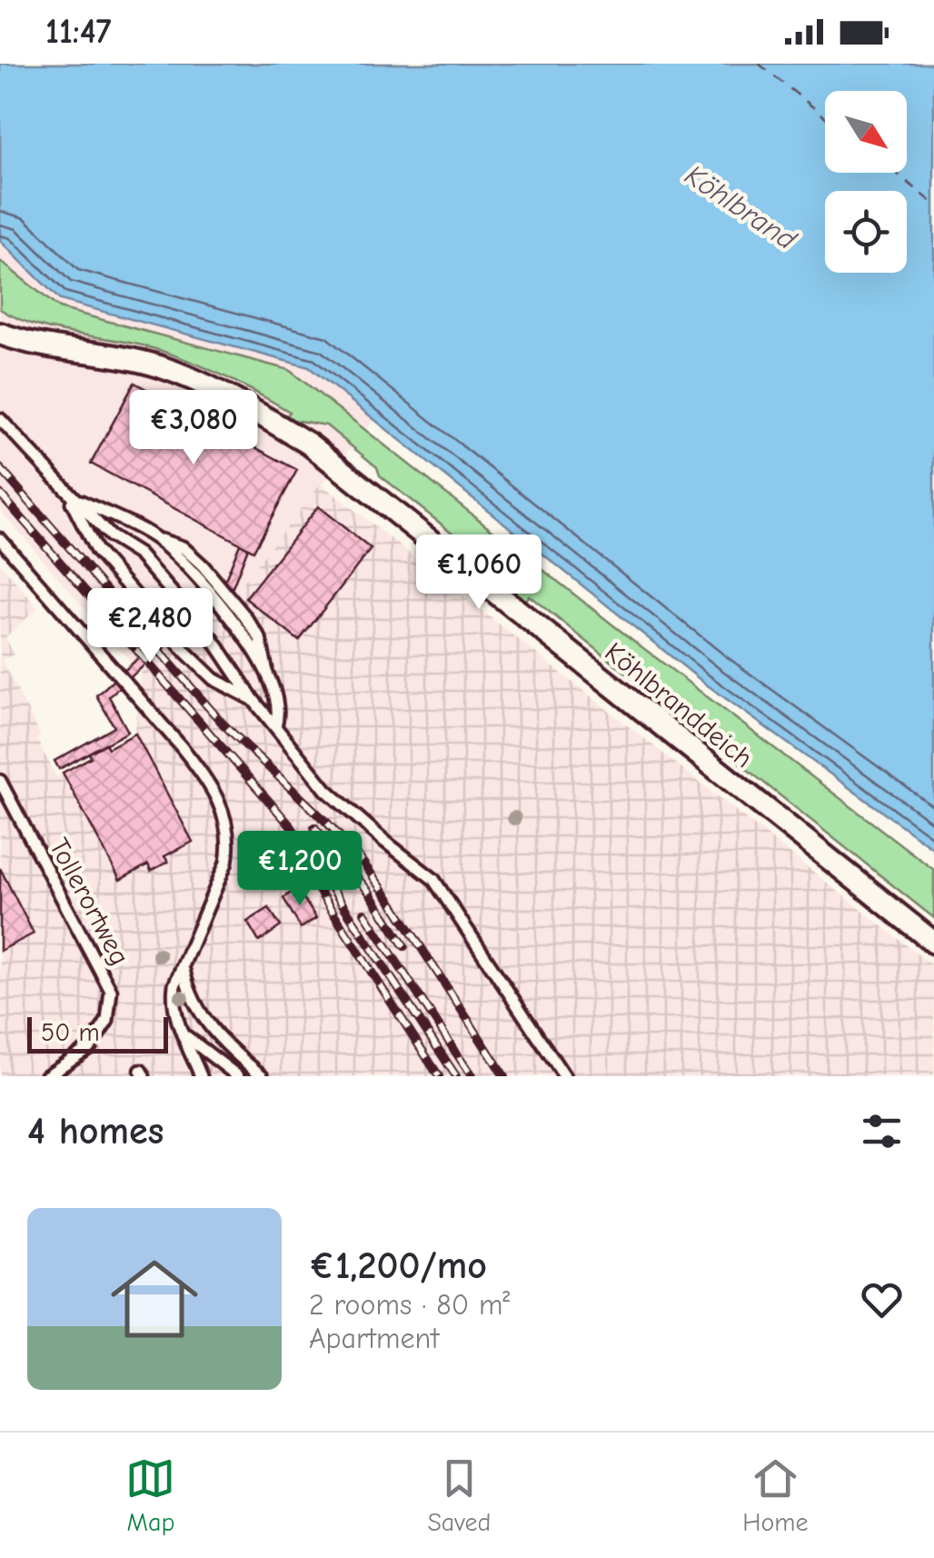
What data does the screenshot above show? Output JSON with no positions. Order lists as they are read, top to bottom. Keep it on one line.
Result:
{"streets":{"street":["Köhlbranddeich"],"lane":["Tollerortweg"]},"water":["Köhlbrand"],"scale_bar":"50 m","north":"bottom right","page":{"status":"11:47","price":["€3,080","€1,060","€2,480","€1,200"],"scale":"50 m","heading":"4 homes","list":[{"name":"€1,200/mo","note":"2 rooms · 80 m² · Apartment"}],"tabs":["Map","Saved","Home"]}}
